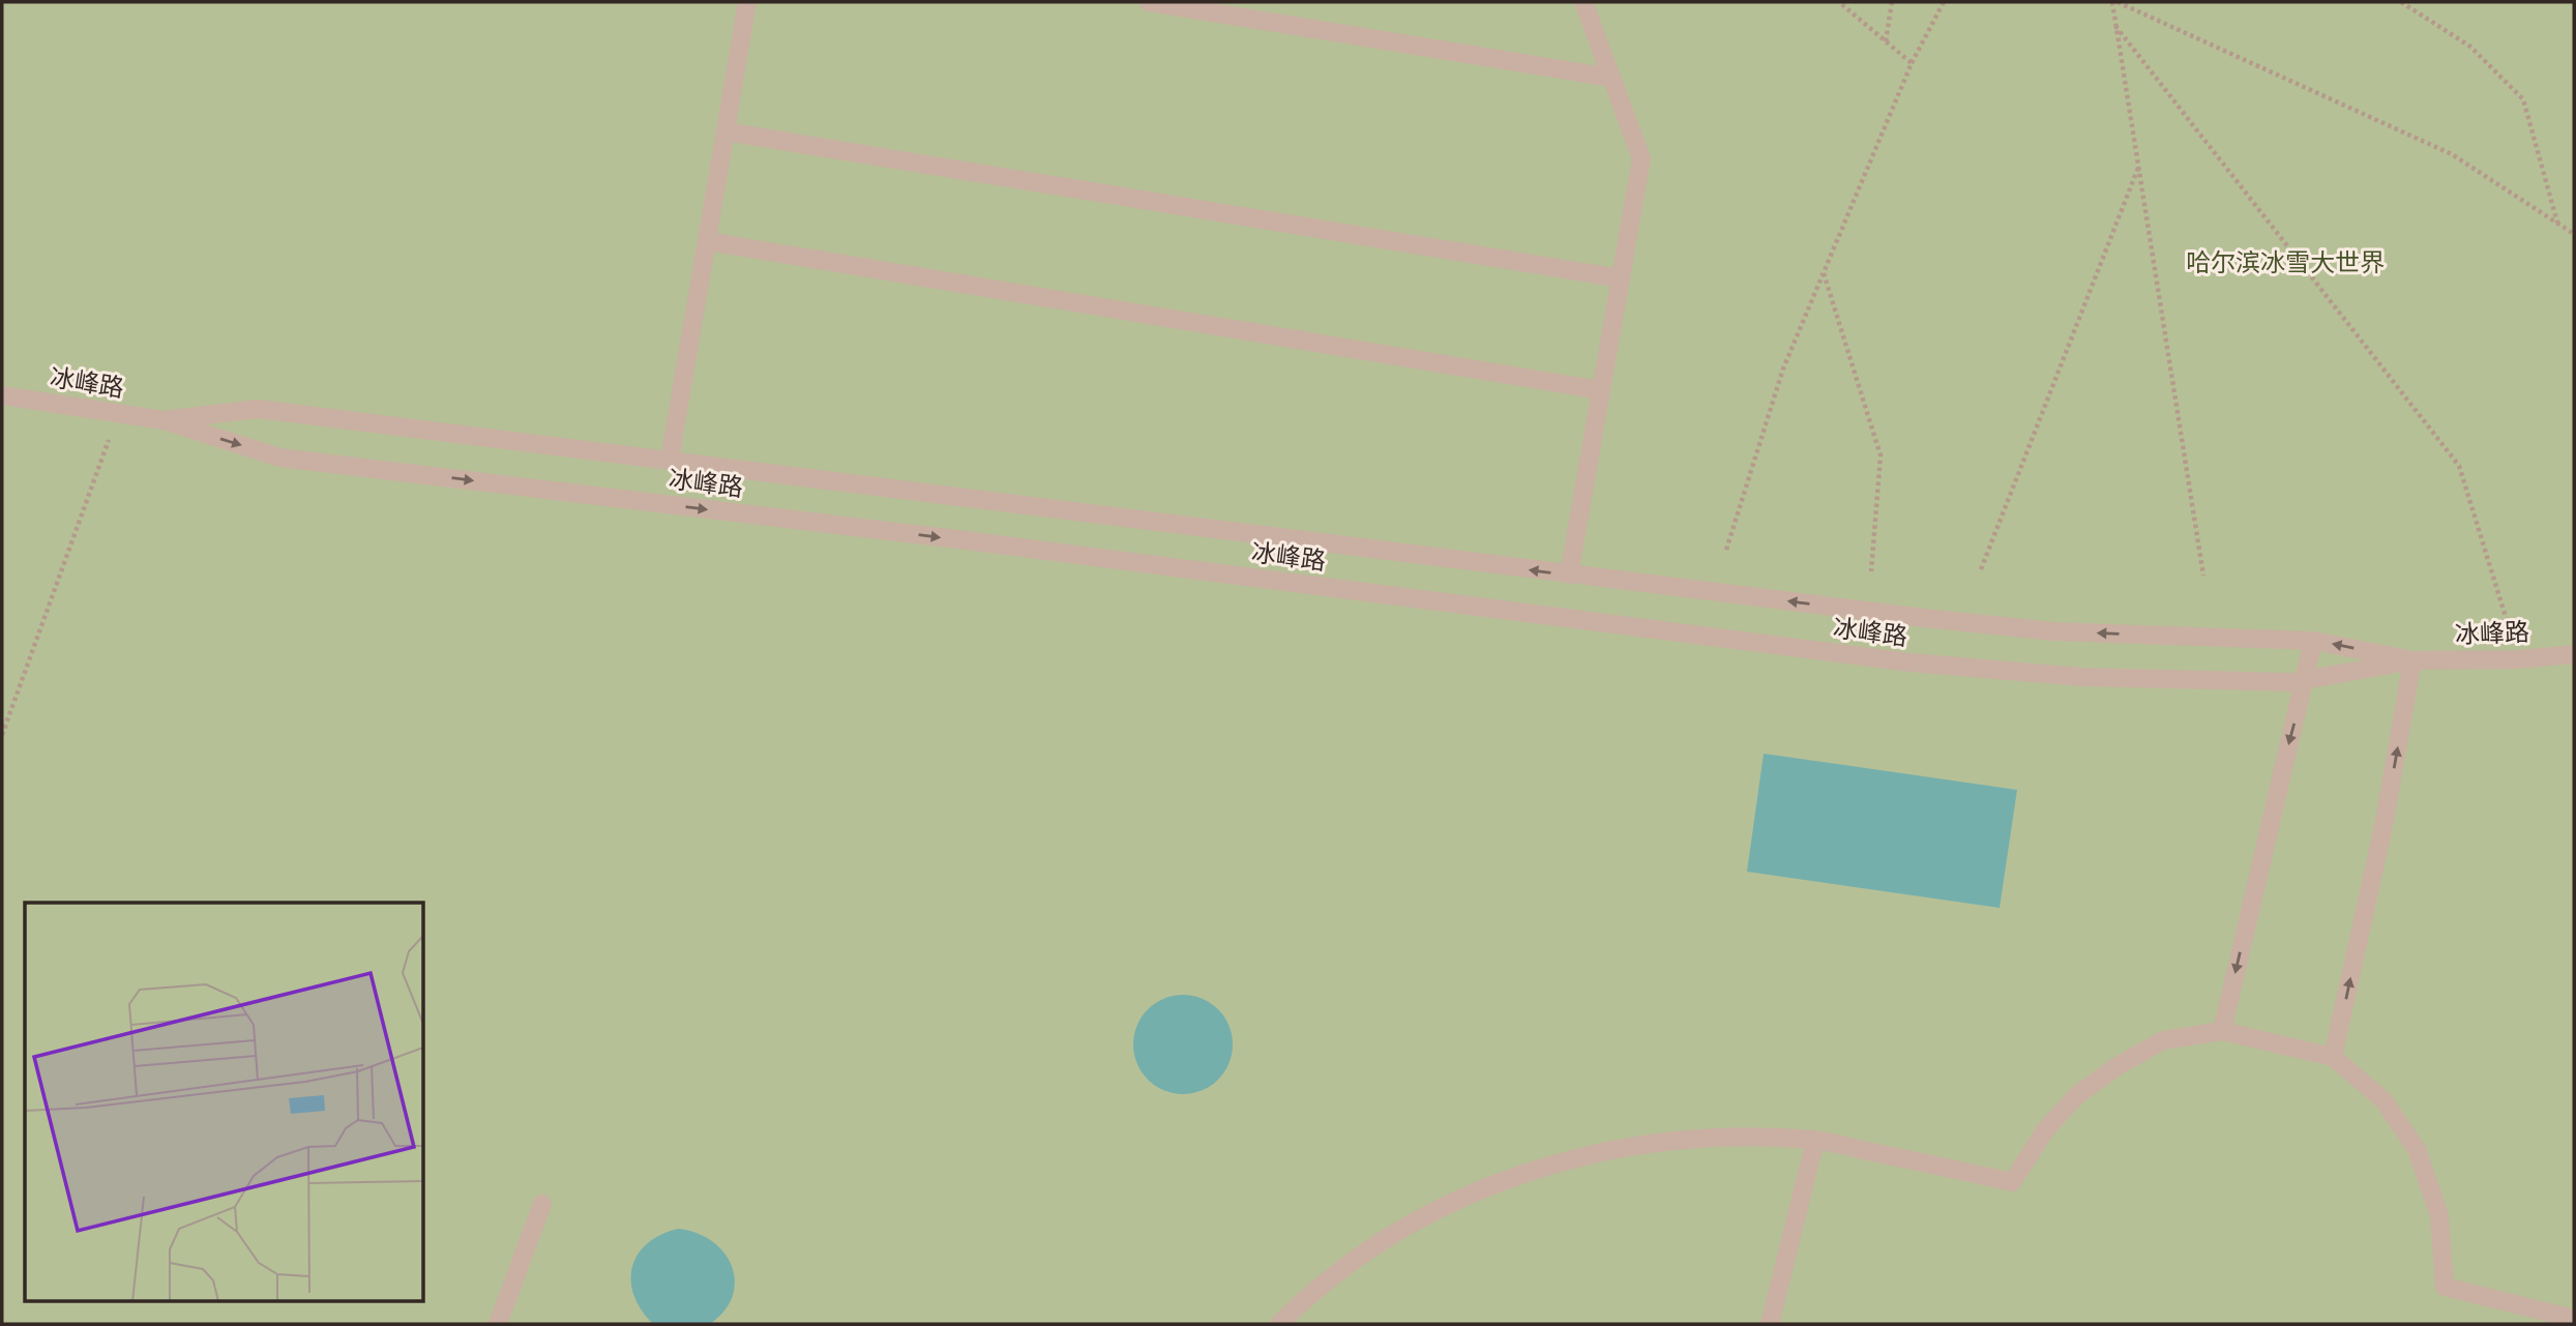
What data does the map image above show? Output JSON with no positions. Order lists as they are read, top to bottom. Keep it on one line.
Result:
{"streets":{"street":["冰峰路"]},"parks":["哈尔滨冰雪大世界"]}
